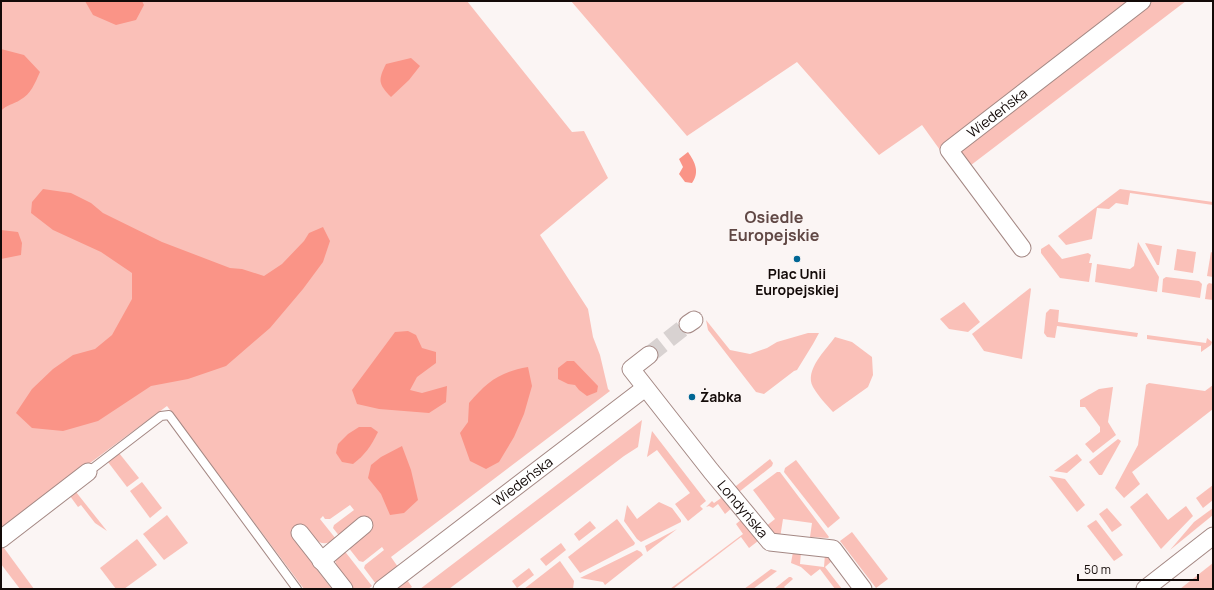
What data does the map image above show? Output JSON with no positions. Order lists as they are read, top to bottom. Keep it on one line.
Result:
{"streets":{"street":["Wiedeńska","Londyńska"]},"crossings":[["Wiedeńska","Londyńska"]],"districts":["Osiedle Europejskie"],"places":["Plac Unii Europejskiej","Żabka"],"scale_bar":"50 m"}
